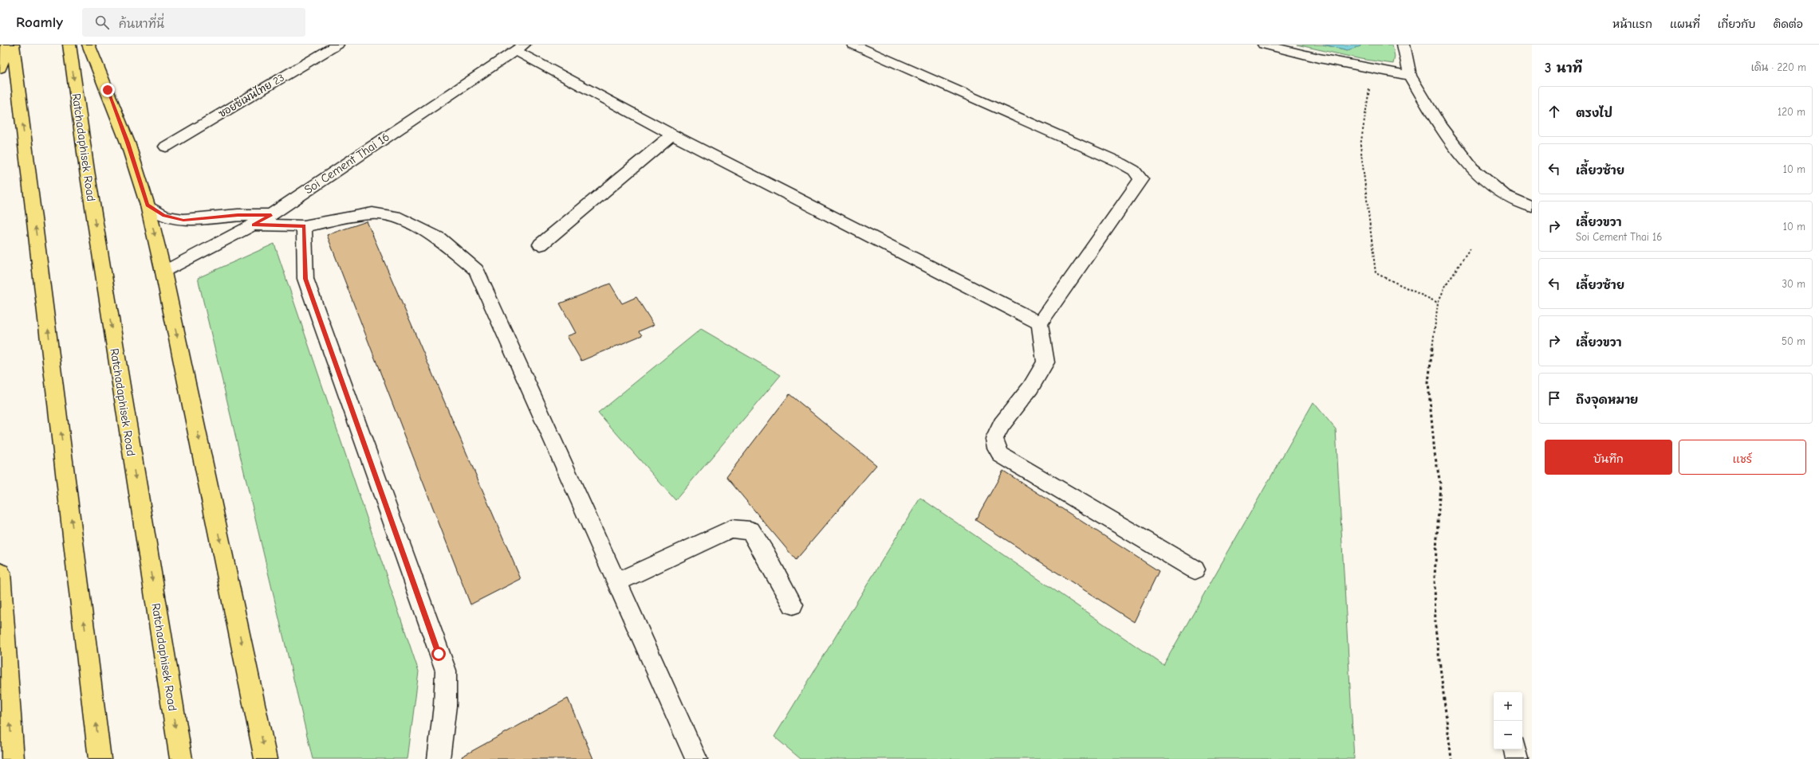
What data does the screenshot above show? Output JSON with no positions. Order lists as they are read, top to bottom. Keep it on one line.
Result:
{"streets":{"main road":["Ratchadaphisek Road"],"street":["ซอยซีเมนไทย 23","Soi Cement Thai 16"]},"page":{"header":"Roamly","search":"ค้นหาที่นี่","nav":["หน้าแรก","แผนที่","เกี่ยวกับ","ติดต่อ"],"heading":["3 นาที","เดิน · 220 m"],"list":[["ตรงไป","120 m"],["เลี้ยวซ้าย","10 m"],["เลี้ยวขวา","Soi Cement Thai 16","10 m"],["เลี้ยวซ้าย","30 m"],["เลี้ยวขวา","50 m"],"ถึงจุดหมาย"],"buttons":["บันทึก","แชร์"],"map_buttons":["+","−"]}}
